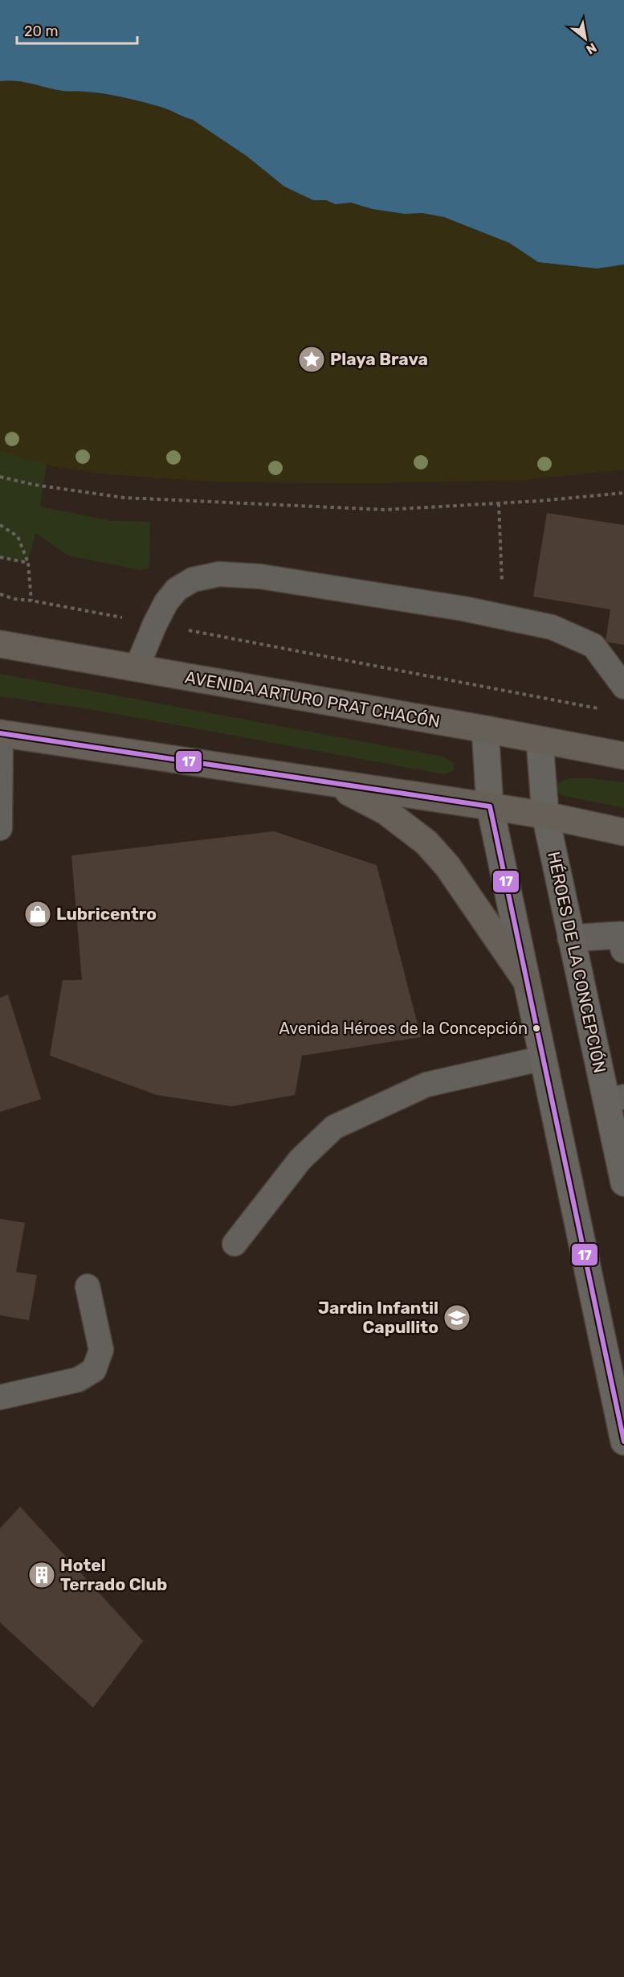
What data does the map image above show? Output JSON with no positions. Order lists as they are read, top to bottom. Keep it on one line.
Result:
{"streets":{"main road":["AVENIDA ARTURO PRAT CHACÓN","HÉROES DE LA CONCEPCIÓN"]},"crossings":[["AVENIDA ARTURO PRAT CHACÓN","HÉROES DE LA CONCEPCIÓN"]],"places":{"place":["Playa Brava"],"shop":["Lubricentro"],"other":["Avenida Héroes de la Concepción"],"school or university":["Jardin Infantil Capullito"],"building":["Hotel Terrado Club"]},"lines":["transit line 17"],"scale_bar":"20 m","north":"bottom right"}
